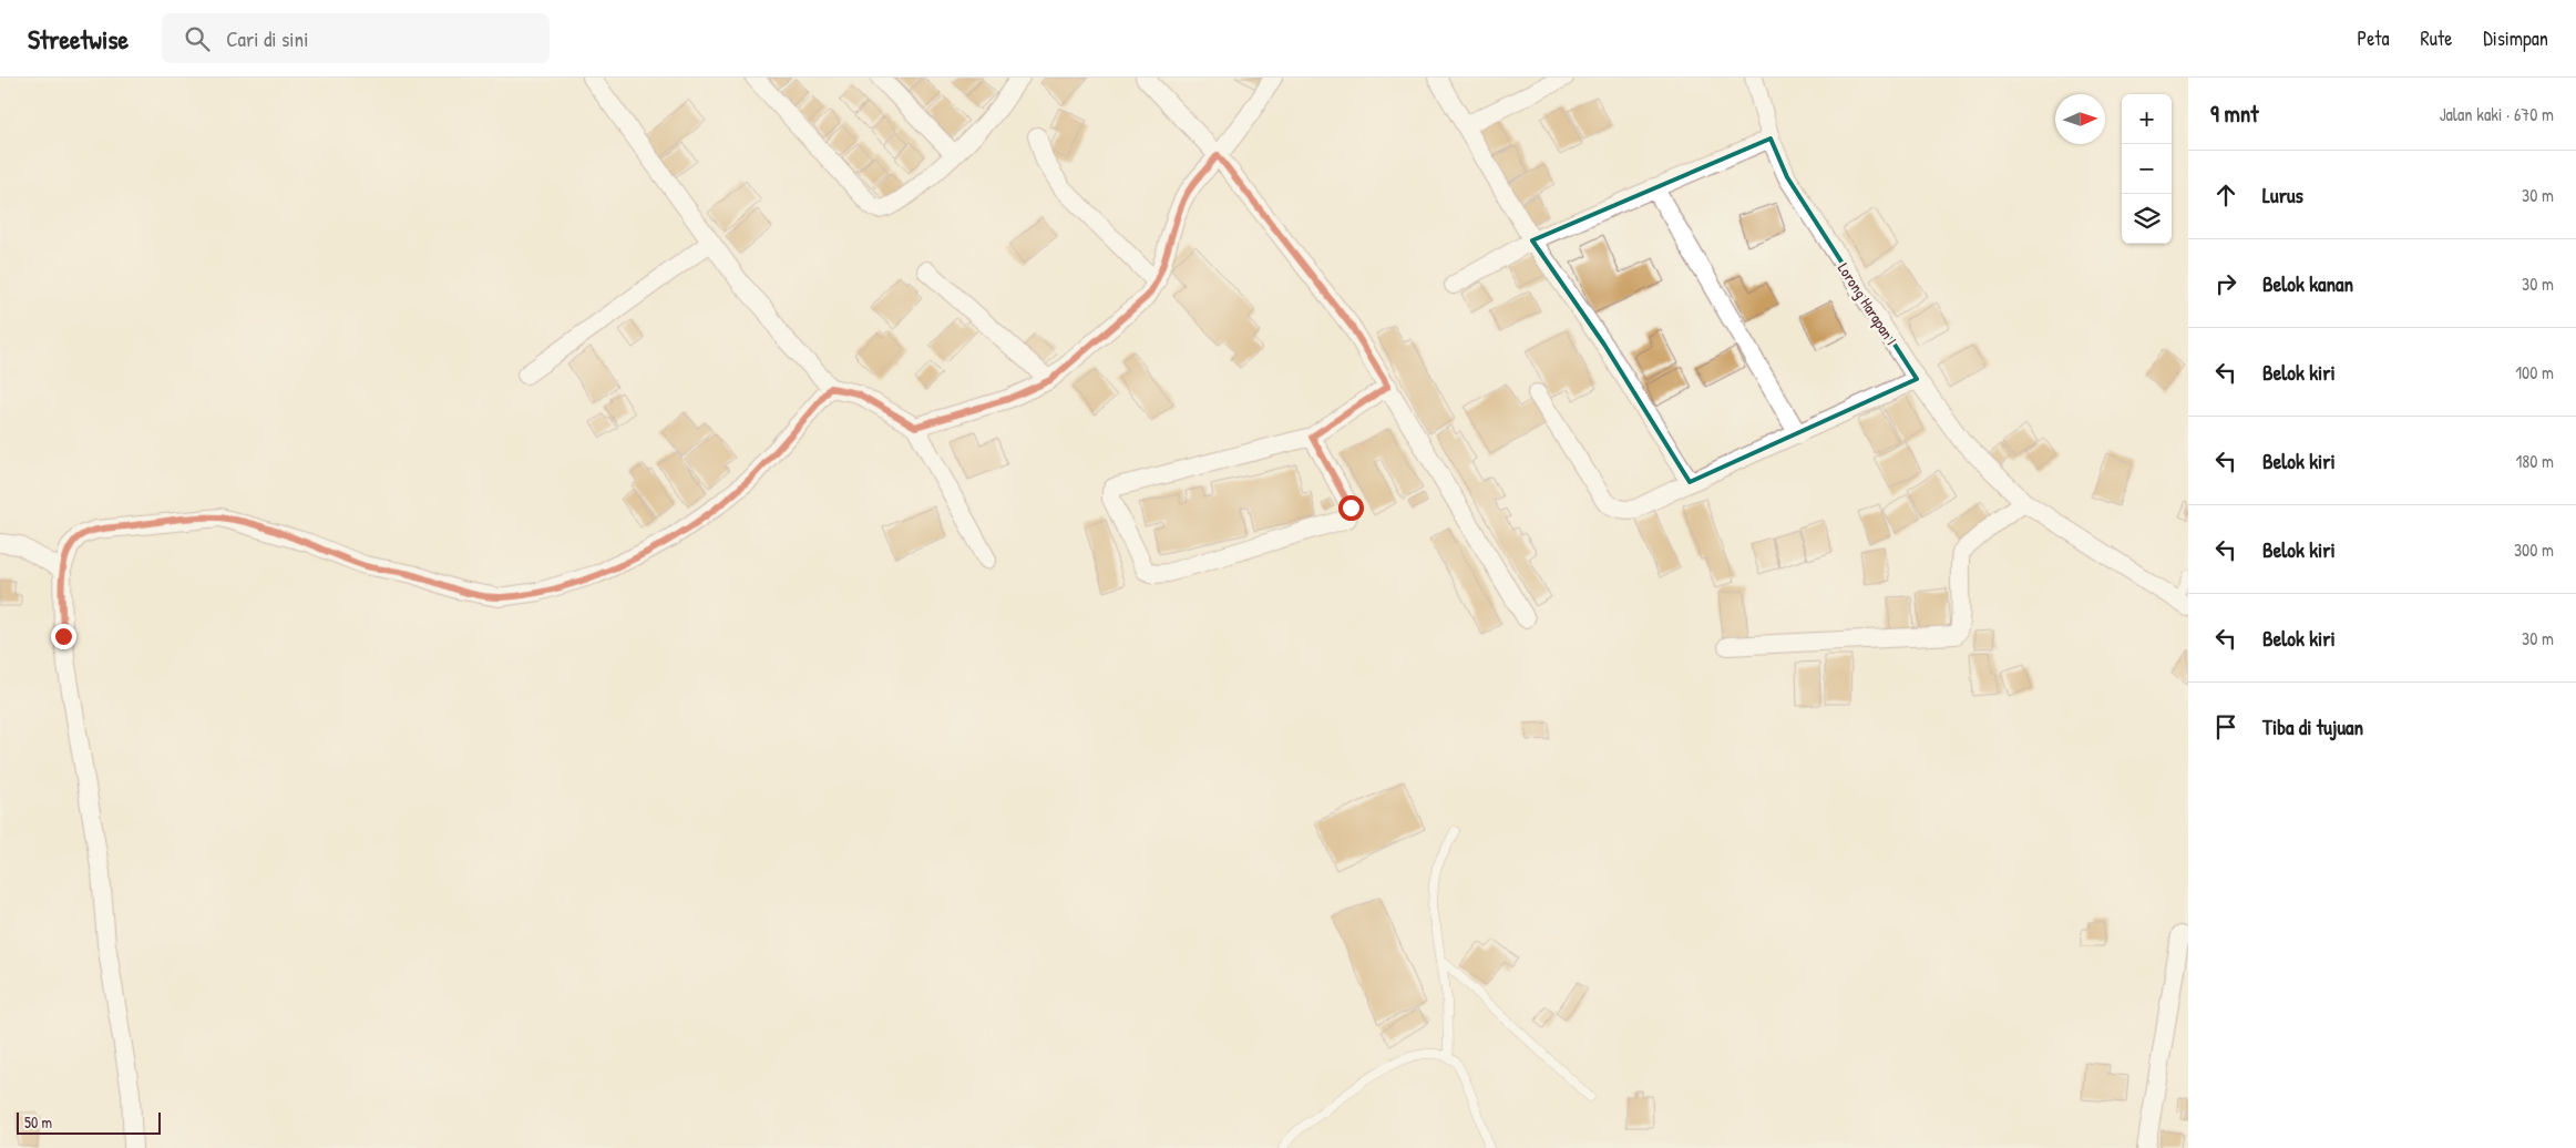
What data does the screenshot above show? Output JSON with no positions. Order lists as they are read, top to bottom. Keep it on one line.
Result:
{"streets":{"street":["Lorong Harapan I"]},"scale_bar":"50 m","north":"right","page":{"header":"Streetwise","search":"Cari di sini","nav":["Peta","Rute","Disimpan"],"heading":["9 mnt","Jalan kaki · 670 m"],"map_buttons":["+","−"],"list":[["Lurus","30 m"],["Belok kanan","30 m"],["Belok kiri","100 m"],["Belok kiri","180 m"],["Belok kiri","300 m"],["Belok kiri","30 m"],"Tiba di tujuan"],"scale":"50 m"}}
